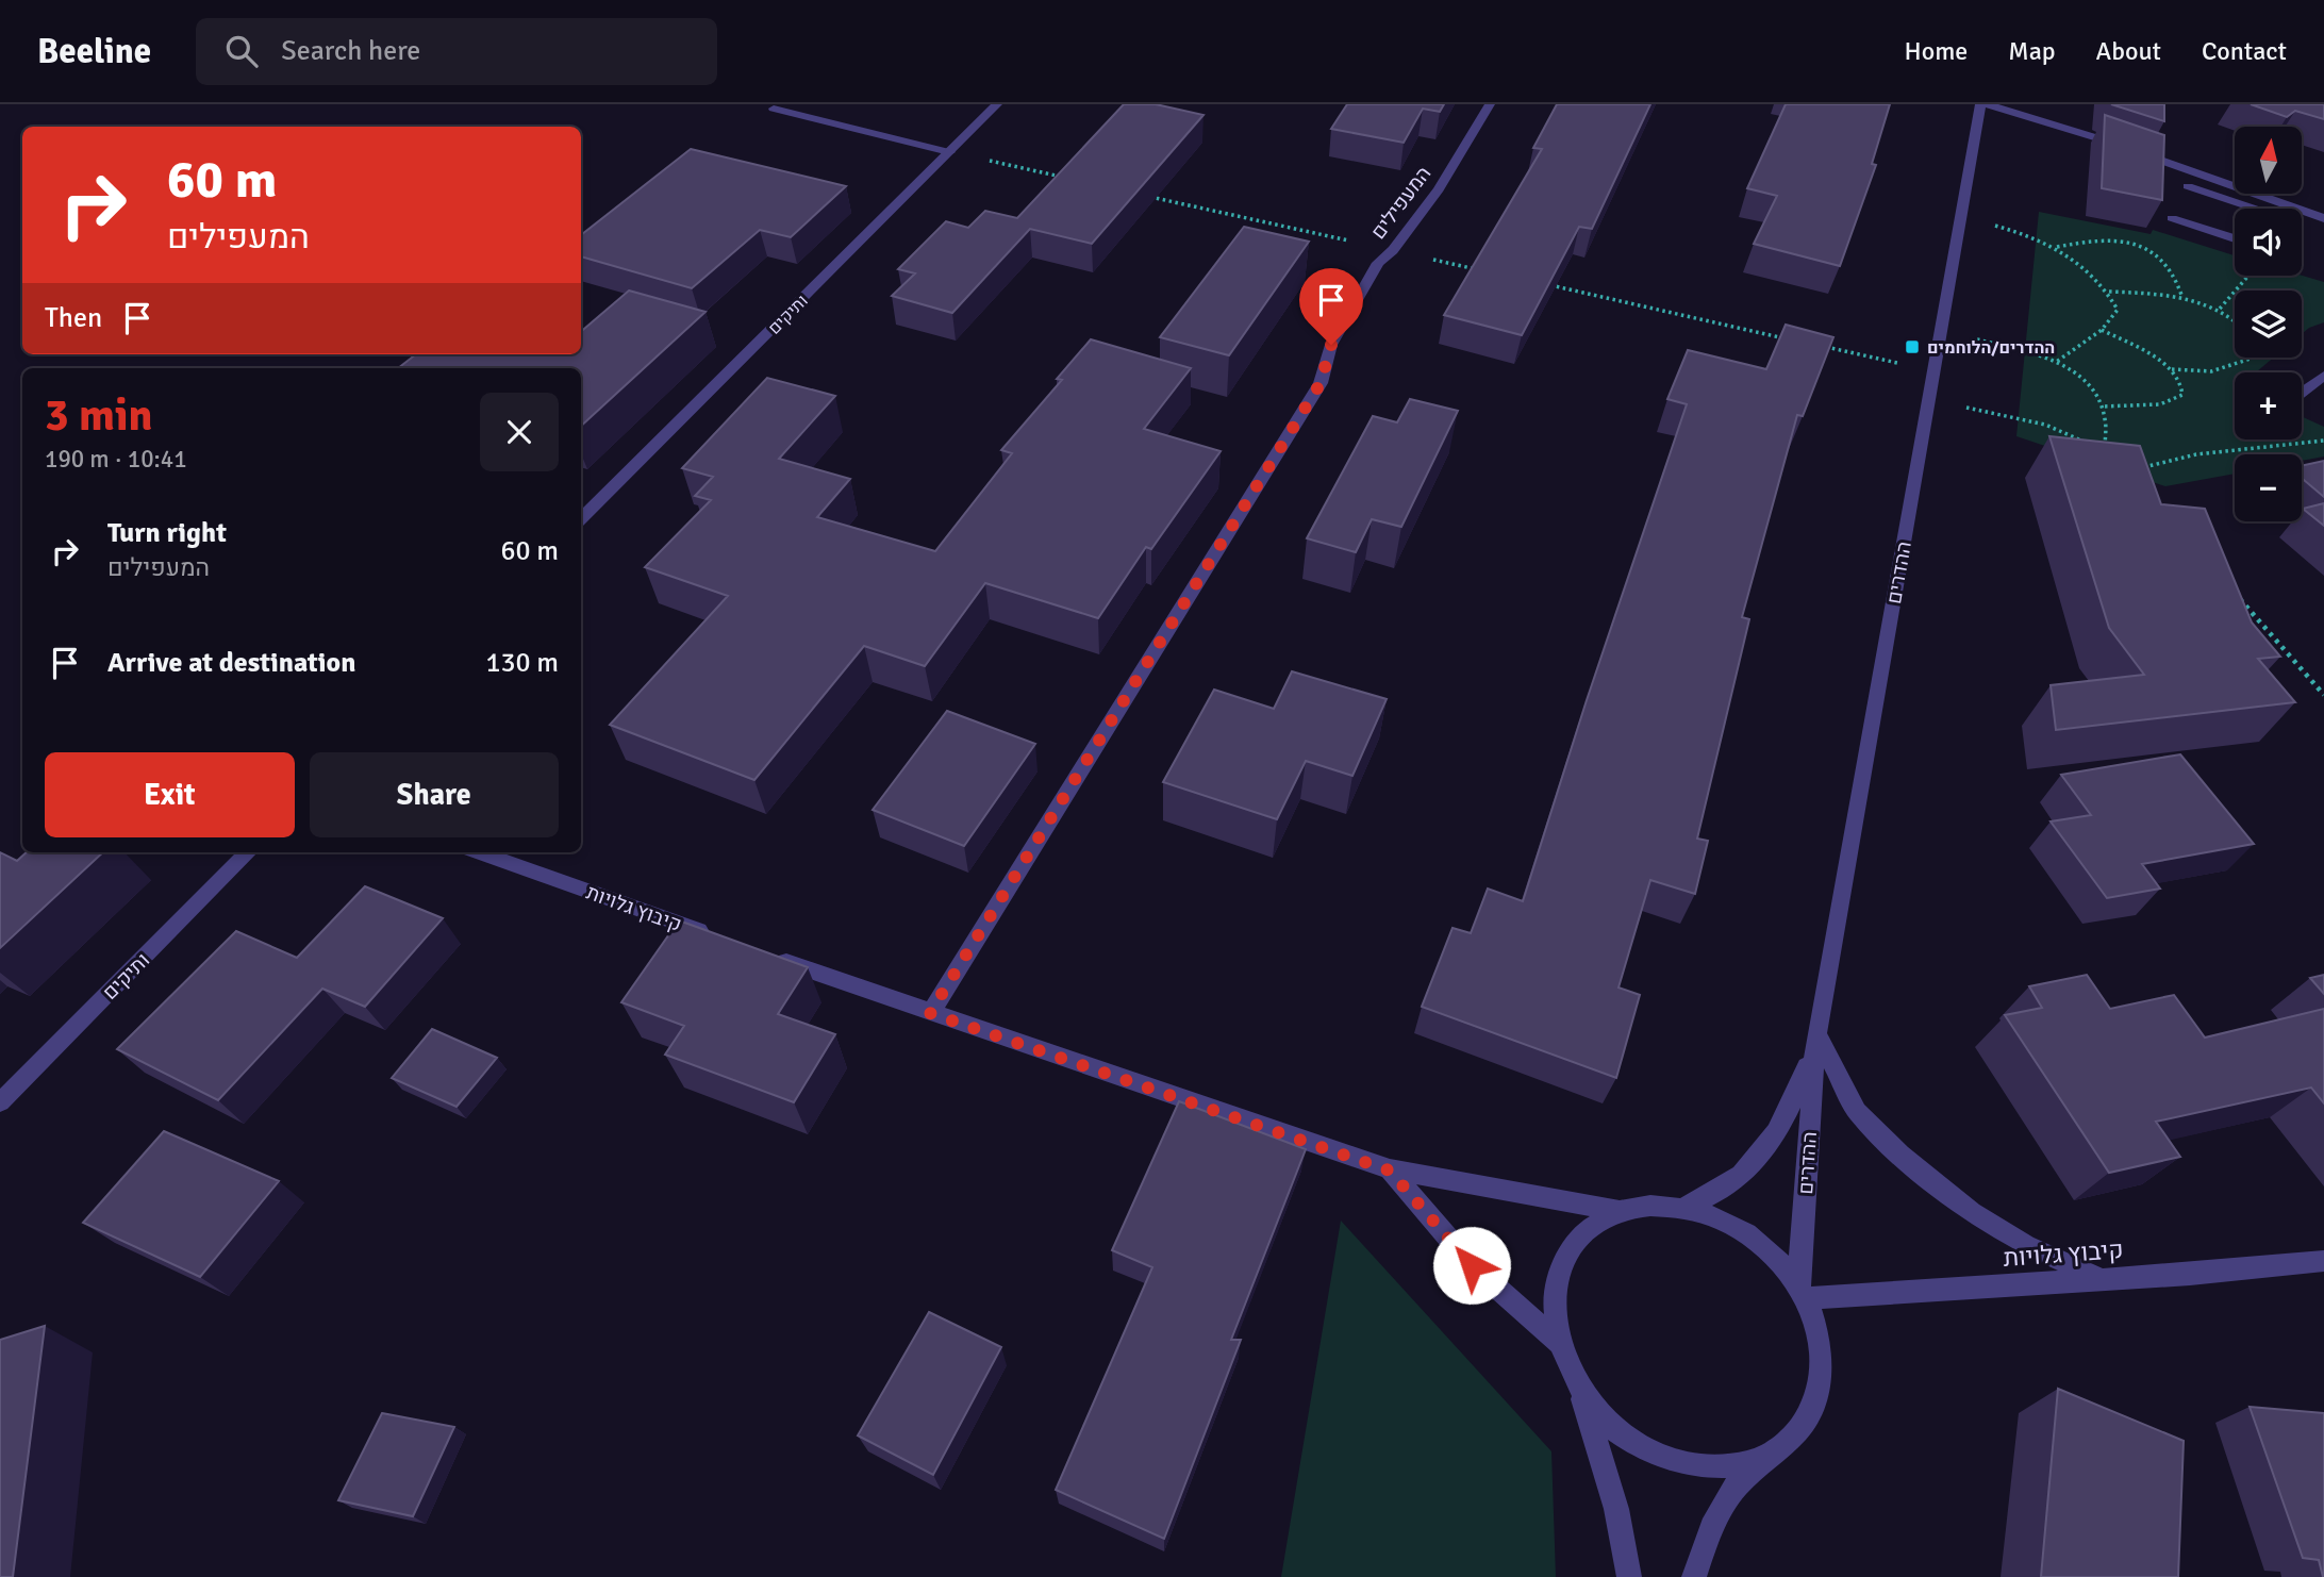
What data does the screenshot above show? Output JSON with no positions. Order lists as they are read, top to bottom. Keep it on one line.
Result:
{"streets":{"street":["המעפילים","ותיקים","ההדרים","קיבוץ גלויות"]},"crossings":[["ההדרים","קיבוץ גלויות"]],"places":{"transit":["ההדרים/הלוחמים"]},"north":"top","page":{"header":"Beeline","search":"Search here","nav":["Home","Map","About","Contact"],"map_buttons":["+","−"],"turn":["60 m","המעפילים"],"then":"Then","heading":["3 min","190 m · 10:41"],"list":[{"name":"Turn right","note":"המעפילים","value":"60 m"},{"name":"Arrive at destination","value":"130 m"}],"buttons":["Exit","Share"]}}
